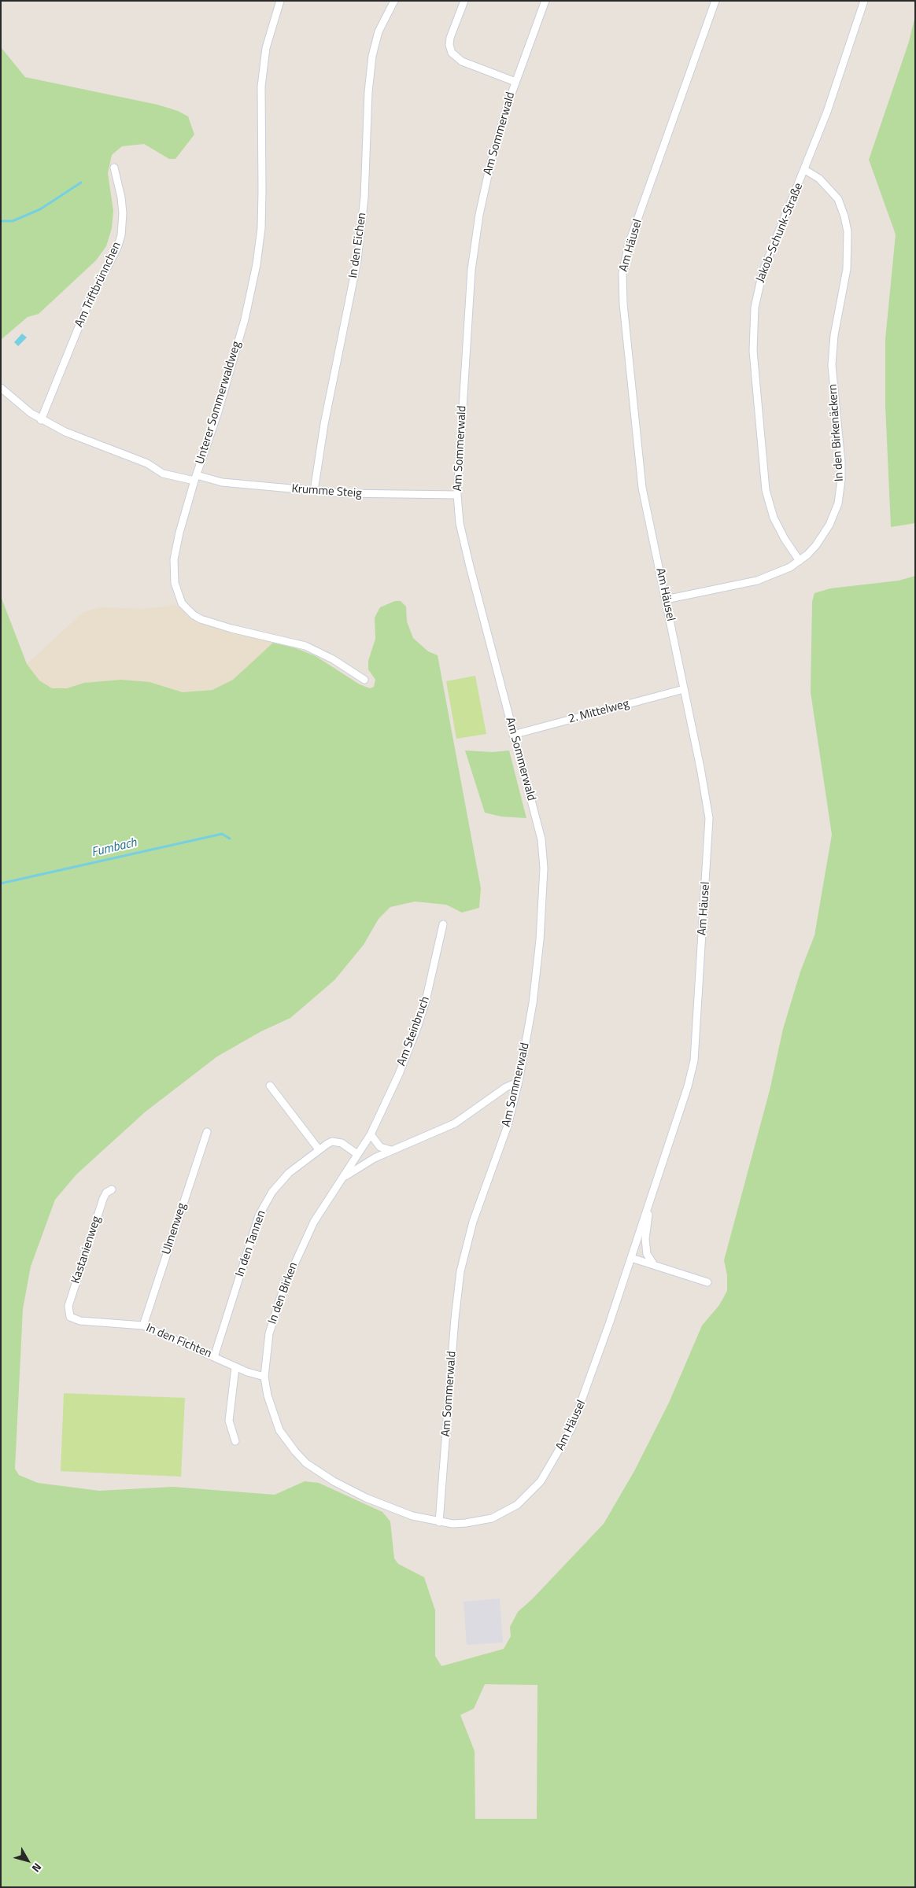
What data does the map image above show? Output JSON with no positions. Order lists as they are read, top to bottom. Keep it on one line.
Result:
{"streets":{"street":["Am Sommerwald","Jakob-Schunk-Straße","In den Eichen","Am Häusel","Am Triftbrünnchen","Unterer Sommerwaldweg","In den Birkenäckern","Krumme Steig","2. Mittelweg","Am Steinbruch","Ulmenweg","In den Tannen","Kastanienweg","In den Birken","In den Fichten"]},"crossings":[["Am Sommerwald","Am Häusel"],["Am Sommerwald","Krumme Steig"],["Am Sommerwald","2. Mittelweg"],["Am Sommerwald","In den Birken"],["Jakob-Schunk-Straße","In den Birkenäckern"],["In den Eichen","Krumme Steig"],["Am Häusel","In den Birkenäckern"],["Am Häusel","2. Mittelweg"],["Am Häusel","In den Birken"],["Am Triftbrünnchen","Krumme Steig"],["Unterer Sommerwaldweg","Krumme Steig"],["Am Steinbruch","In den Tannen"],["Am Steinbruch","In den Birken"],["Ulmenweg","In den Fichten"],["In den Tannen","In den Fichten"],["Kastanienweg","In den Fichten"],["In den Birken","In den Fichten"]],"water":["Fumbach"],"north":"bottom right"}
